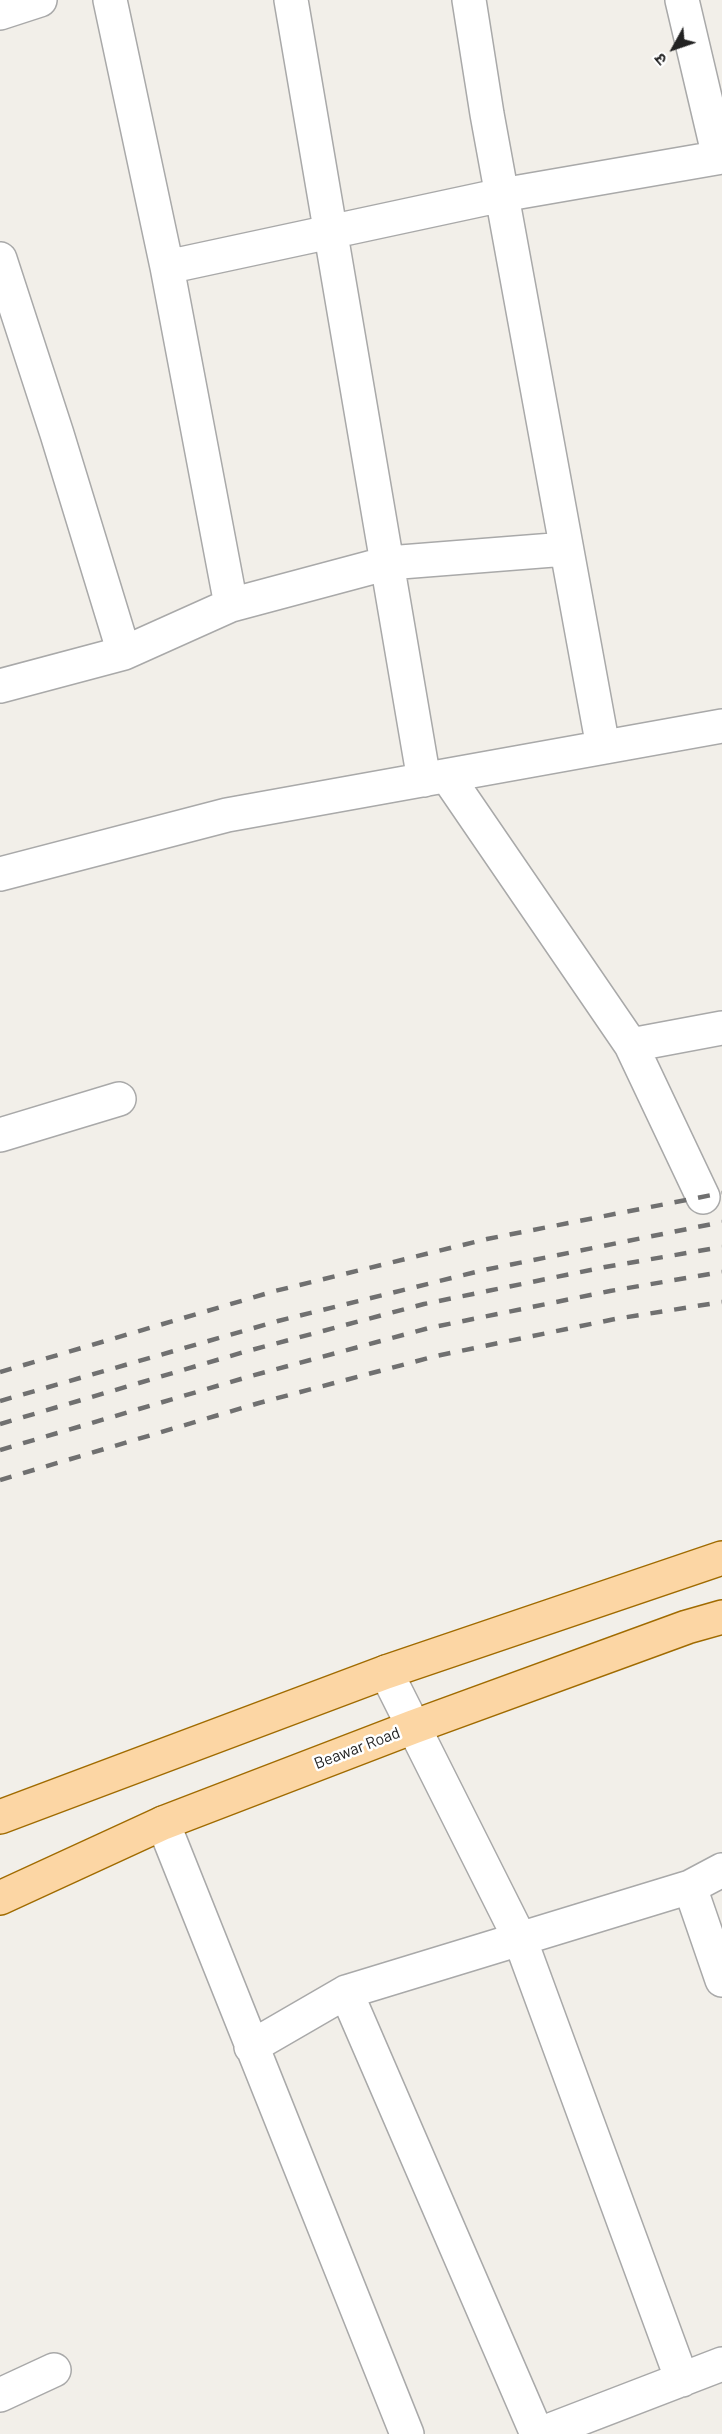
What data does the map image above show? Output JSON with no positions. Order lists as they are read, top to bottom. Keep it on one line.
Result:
{"streets":{"main road":["Beawar Road"]},"north":"bottom left"}
